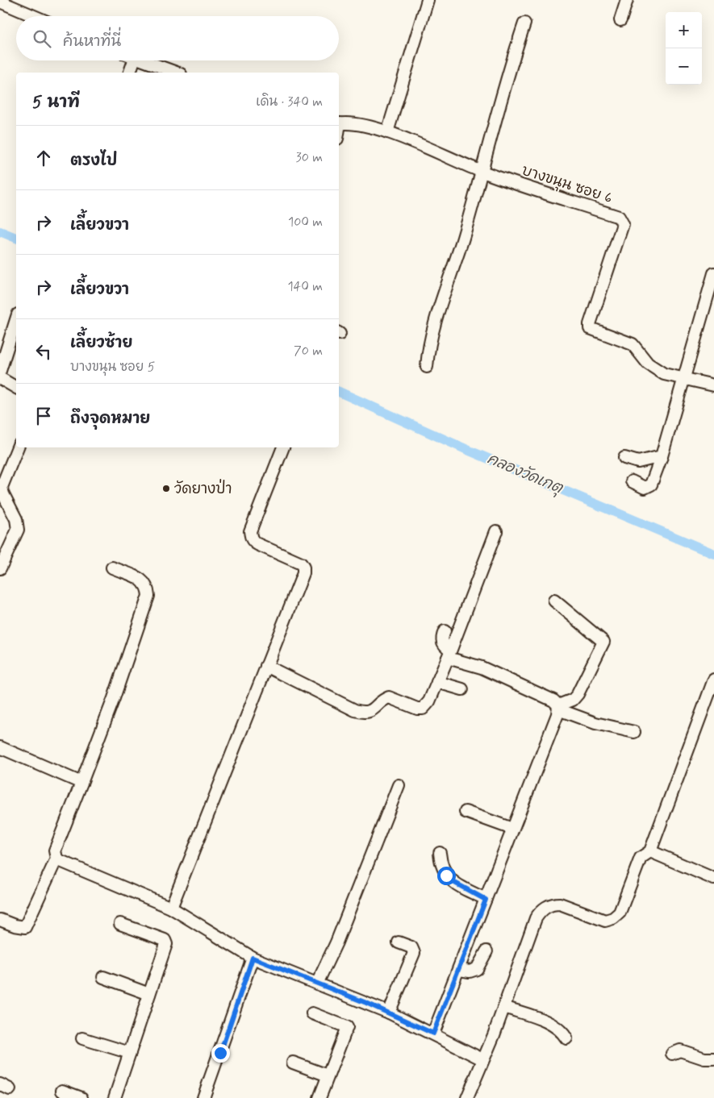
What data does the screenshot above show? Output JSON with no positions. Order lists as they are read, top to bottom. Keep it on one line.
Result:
{"streets":{"street":["บางขนุน ซอย 6"]},"water":["คลองวัดเกตุ"],"places":["วัดยางป่า"],"page":{"map_buttons":["+","−"],"search":"ค้นหาที่นี่","heading":["5 นาที","เดิน · 340 m"],"list":[["ตรงไป","30 m"],["เลี้ยวขวา","100 m"],["เลี้ยวขวา","140 m"],["เลี้ยวซ้าย","บางขนุน ซอย 5","70 m"],"ถึงจุดหมาย"]}}
